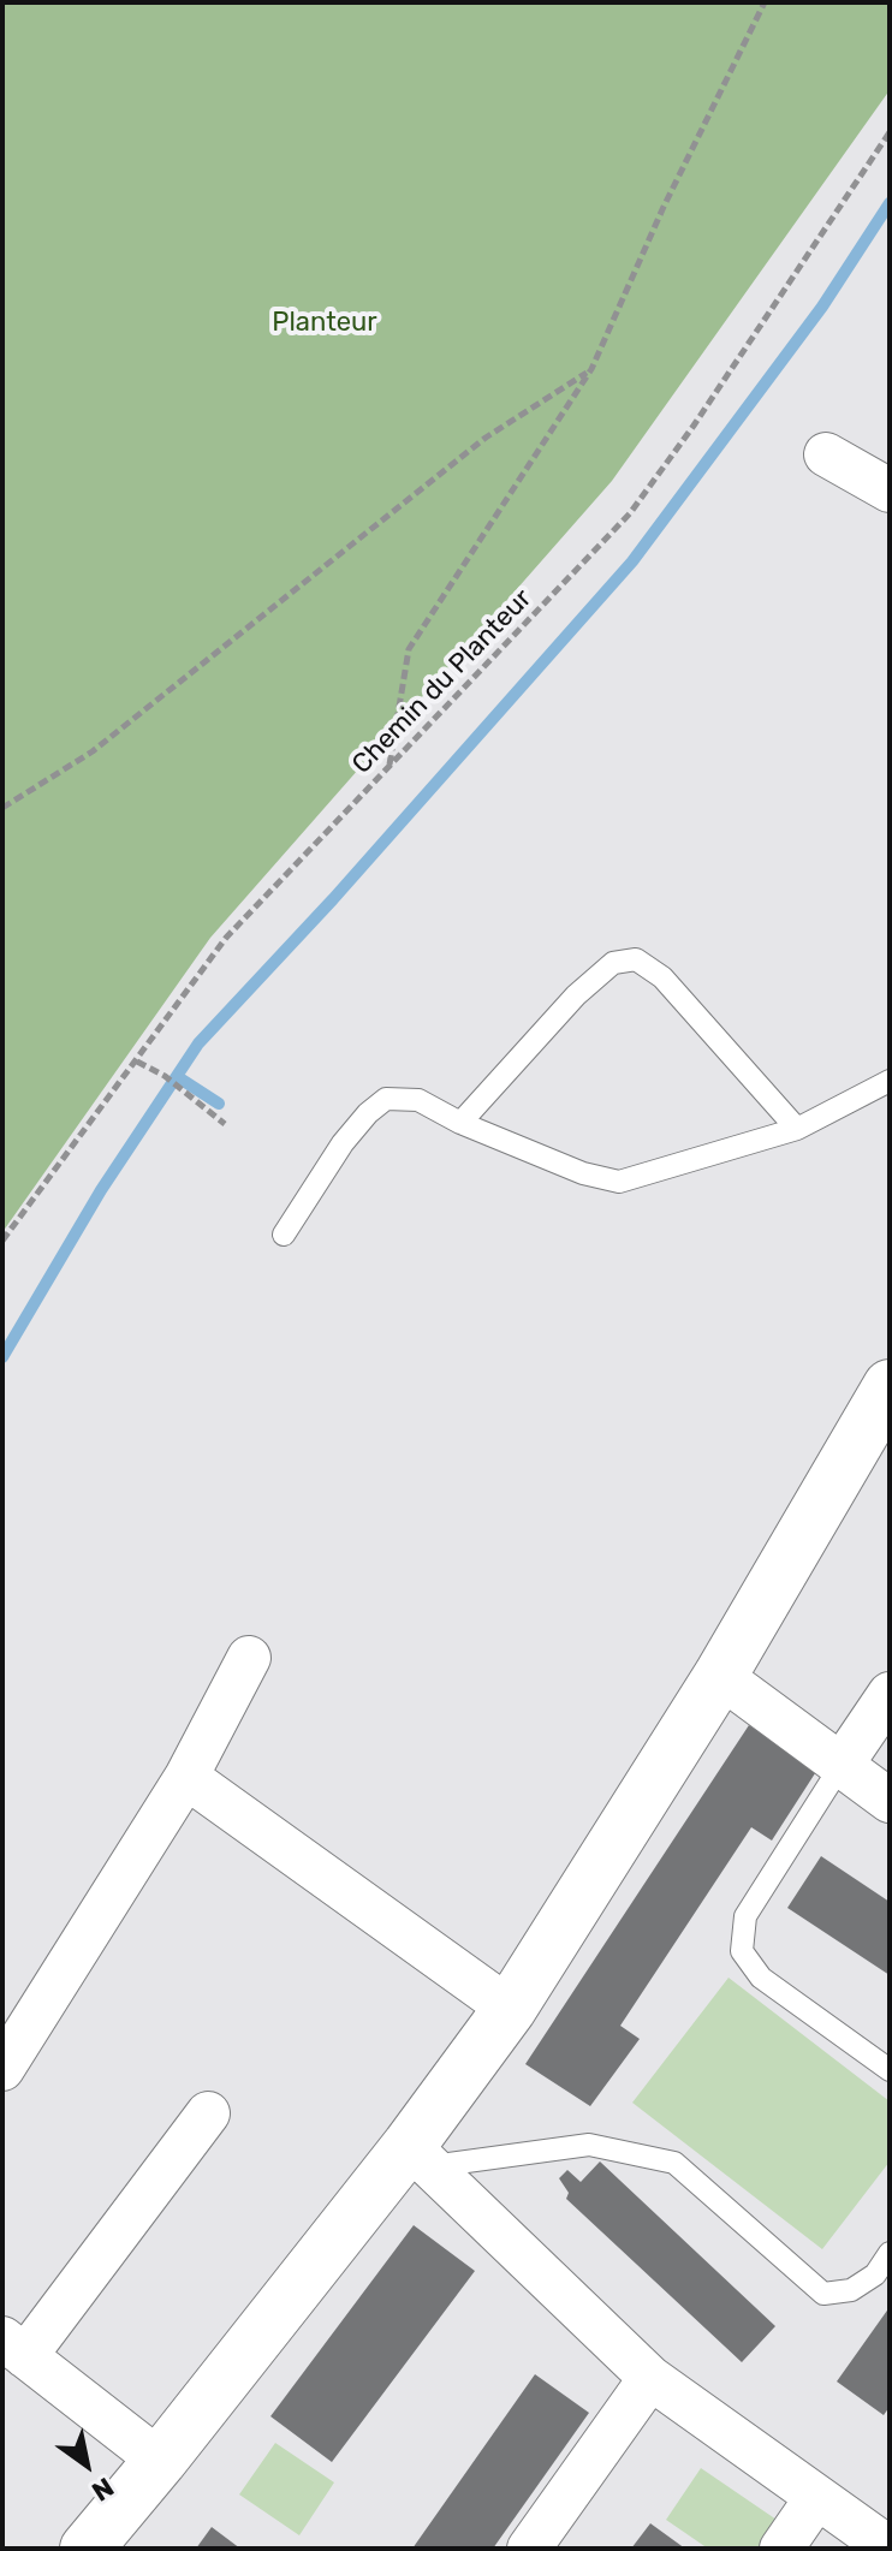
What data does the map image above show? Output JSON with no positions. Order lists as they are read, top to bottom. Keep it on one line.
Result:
{"streets":{"path":["Chemin du Planteur"]},"parks":["Planteur"],"north":"bottom right"}
